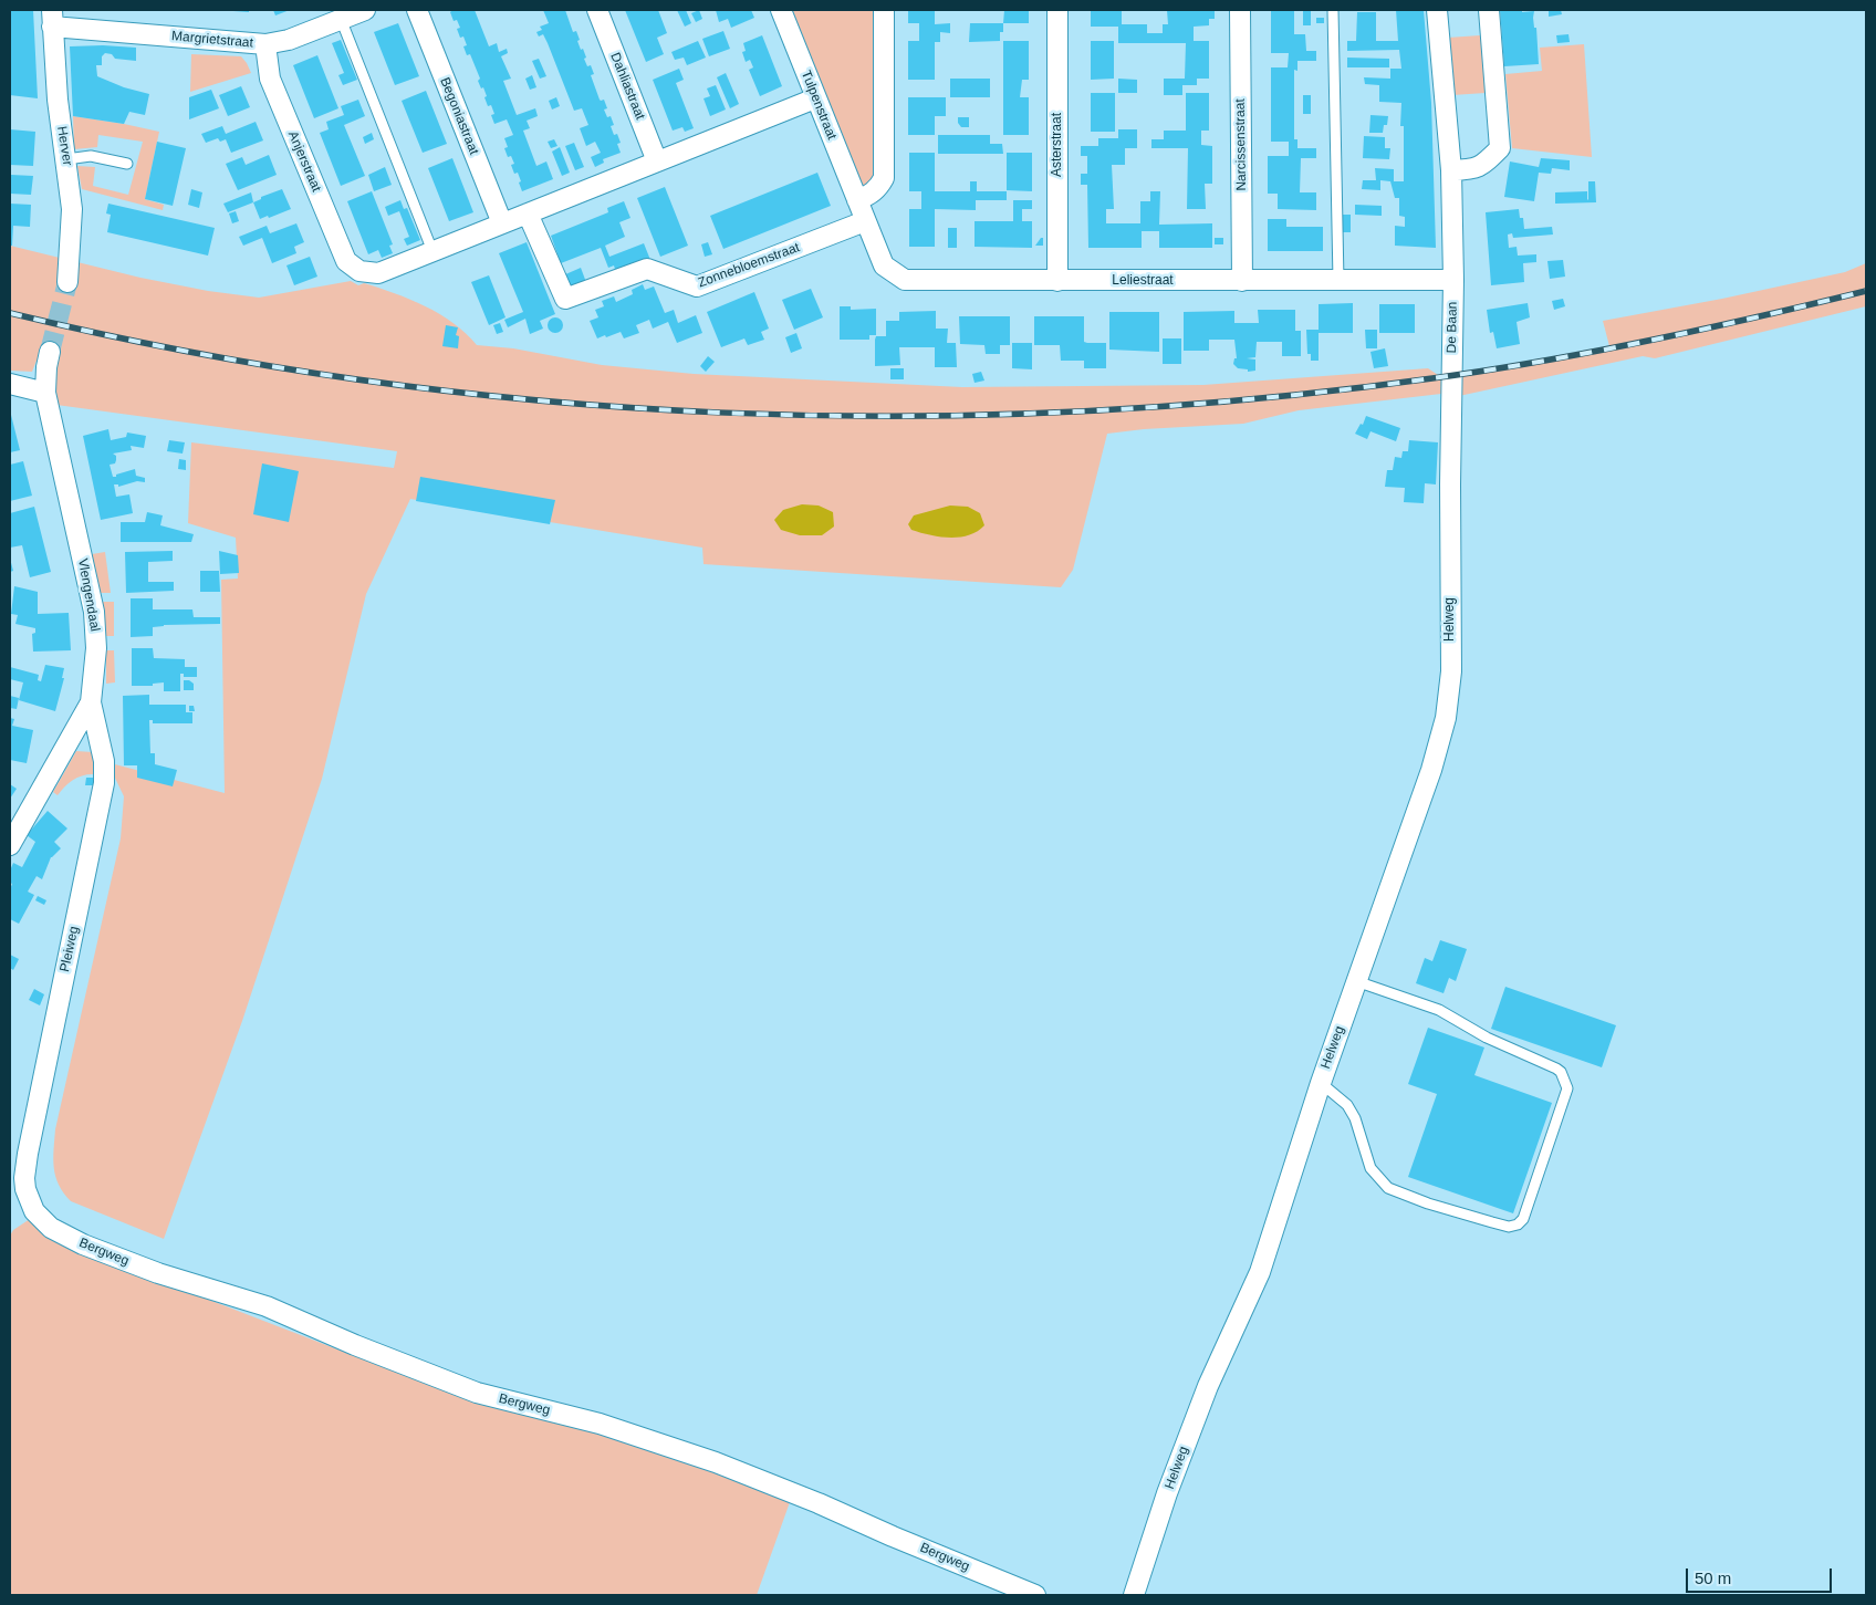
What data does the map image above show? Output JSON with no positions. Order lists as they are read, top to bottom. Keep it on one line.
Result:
{"streets":{"street":["Margrietstraat","Dahliastraat","Tulpenstraat","Begoniastraat","Asterstraat","Narcissenstraat","Herver","Anjerstraat","Zonnebloemstraat","Leliestraat","De Baan","Vlengendaal","Helweg","Pleiweg","Bergweg"]},"crossings":[["Margrietstraat","Herver"],["Margrietstraat","Anjerstraat"],["Tulpenstraat","Zonnebloemstraat"],["Tulpenstraat","Leliestraat"],["Asterstraat","Leliestraat"],["Narcissenstraat","Leliestraat"],["Zonnebloemstraat","Leliestraat"],["Leliestraat","De Baan"],["De Baan","Helweg"],["Vlengendaal","Pleiweg"],["Pleiweg","Bergweg"]],"scale_bar":"50 m"}
